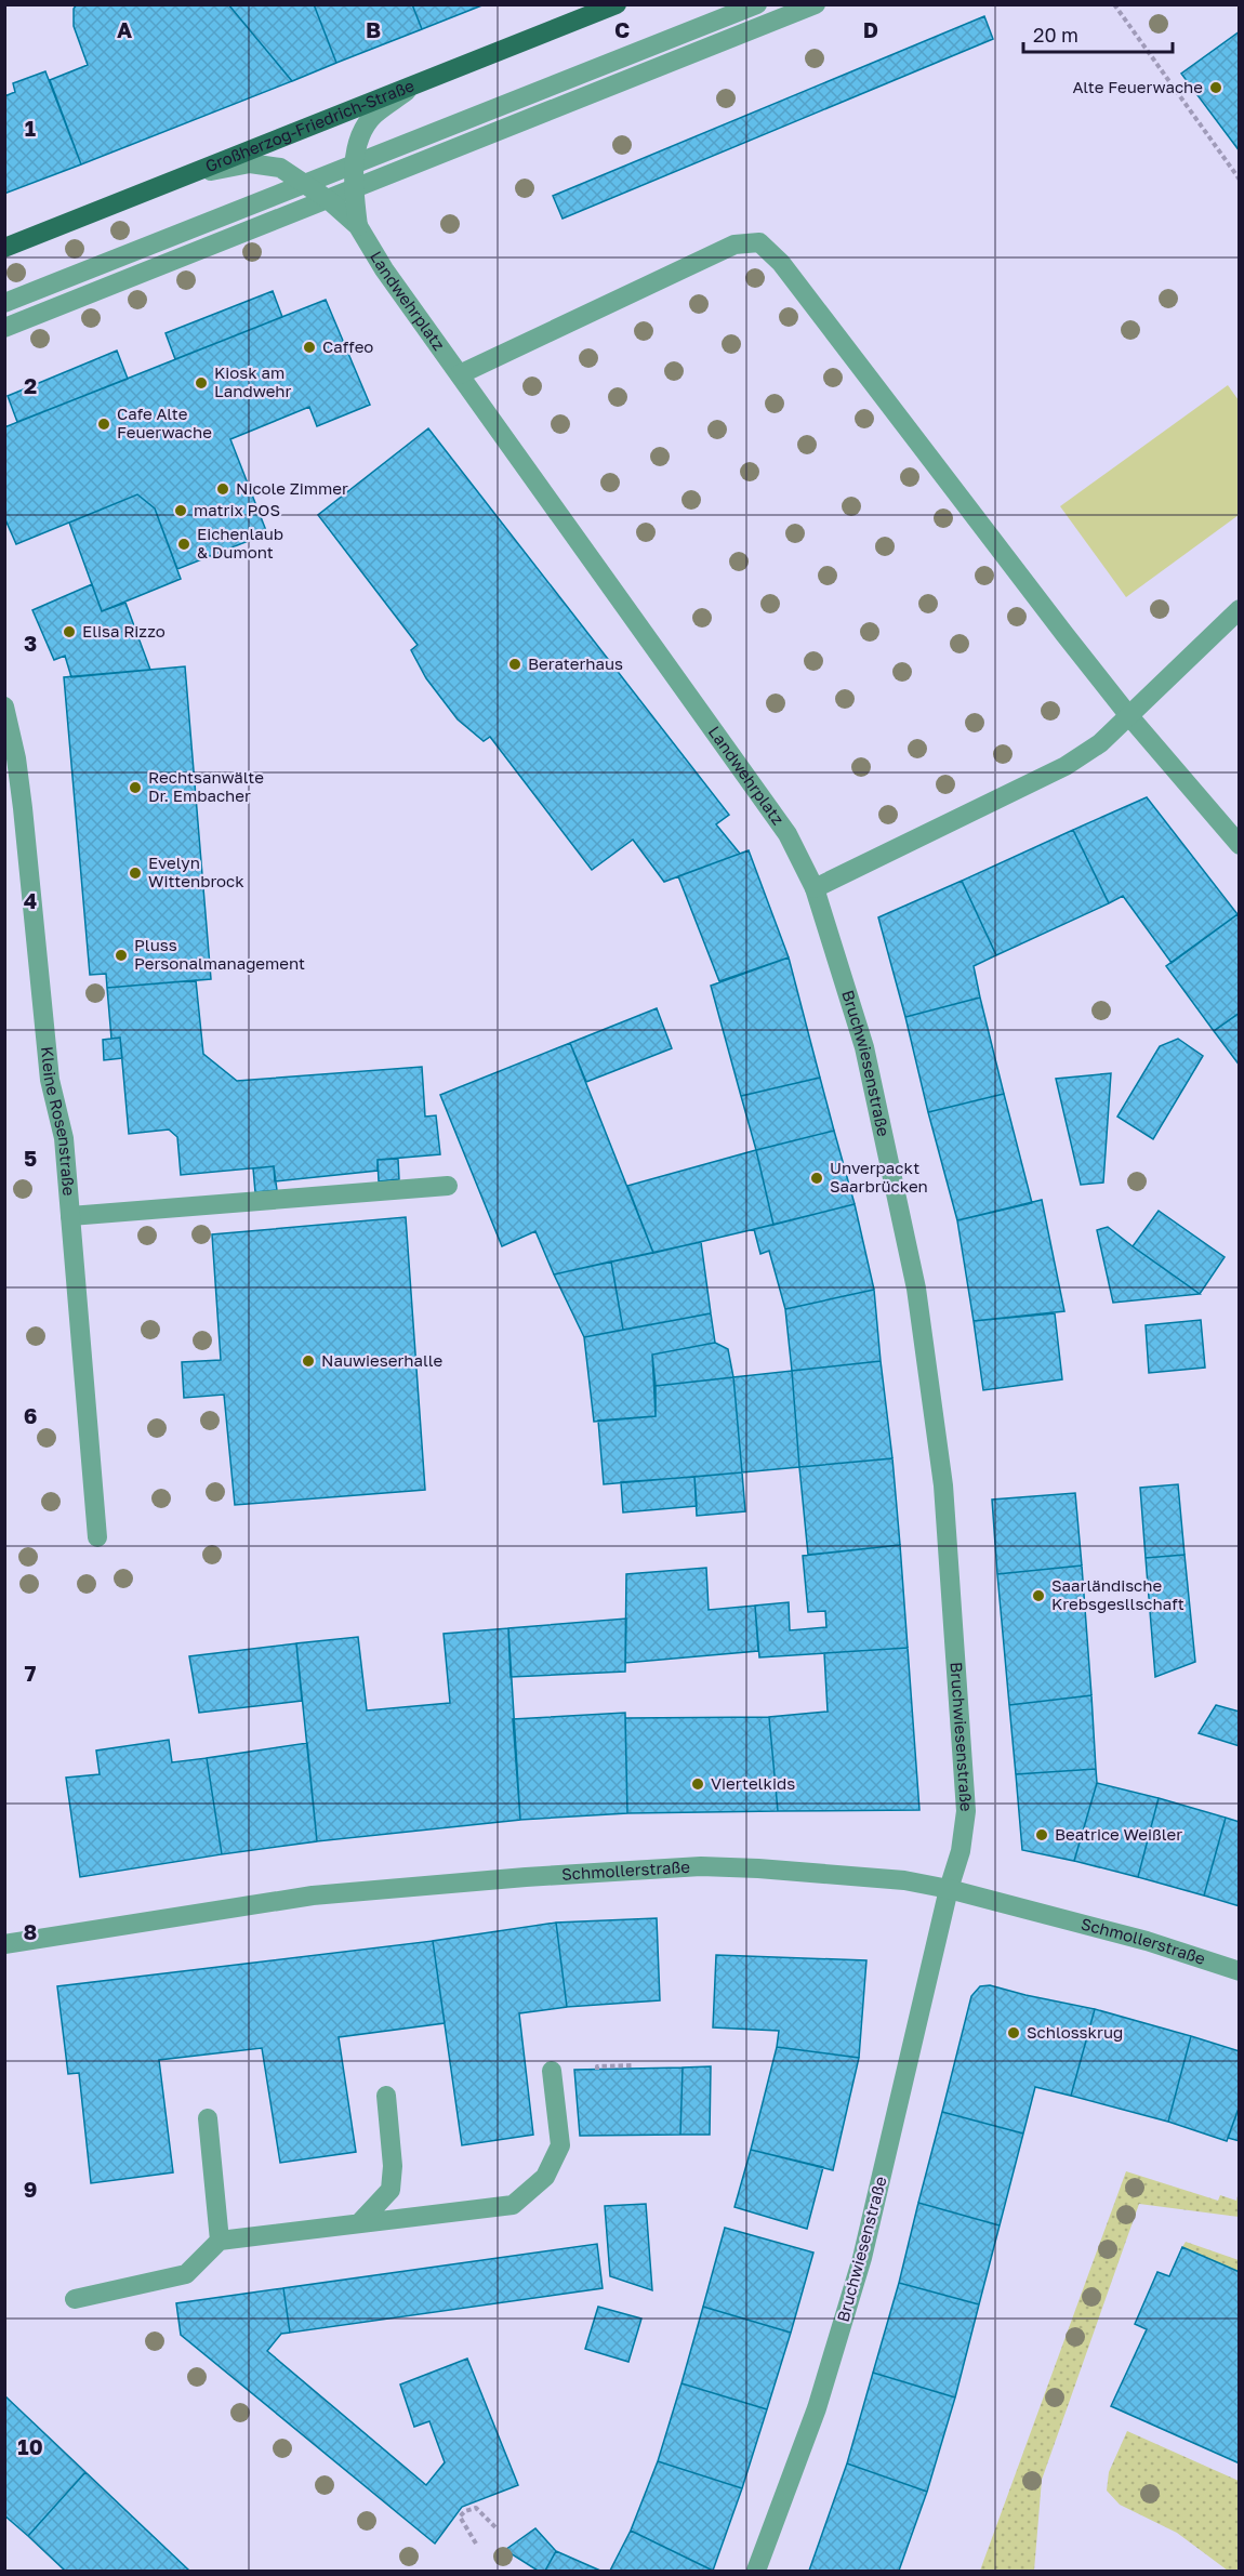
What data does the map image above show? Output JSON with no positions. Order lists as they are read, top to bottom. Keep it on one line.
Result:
{"streets":{"main road":["Großherzog-Friedrich-Straße"],"street":["Landwehrplatz","Bruchwiesenstraße","Kleine Rosenstraße","Schmollerstraße"]},"crossings":[["Großherzog-Friedrich-Straße","Landwehrplatz"],["Landwehrplatz","Bruchwiesenstraße"],["Bruchwiesenstraße","Schmollerstraße"]],"places":["Alte Feuerwache","Caffeo","Kiosk am Landwehr","Cafe Alte Feuerwache","Nicole Zimmer","matrix POS","Eichenlaub & Dumont","Elisa Rizzo","Beraterhaus","Rechtsanwälte Dr. Embacher","Evelyn Wittenbrock","Pluss Personalmanagement","Unverpackt Saarbrücken","Nauwieserhalle","Saarländische Krebsgesllschaft","Viertelkids","Beatrice Weißler","Schlosskrug"],"scale_bar":"20 m","grid":{"columns":["A","B","C","D"],"rows":["1","2","3","4","5","6","7","8","9","10"]}}
